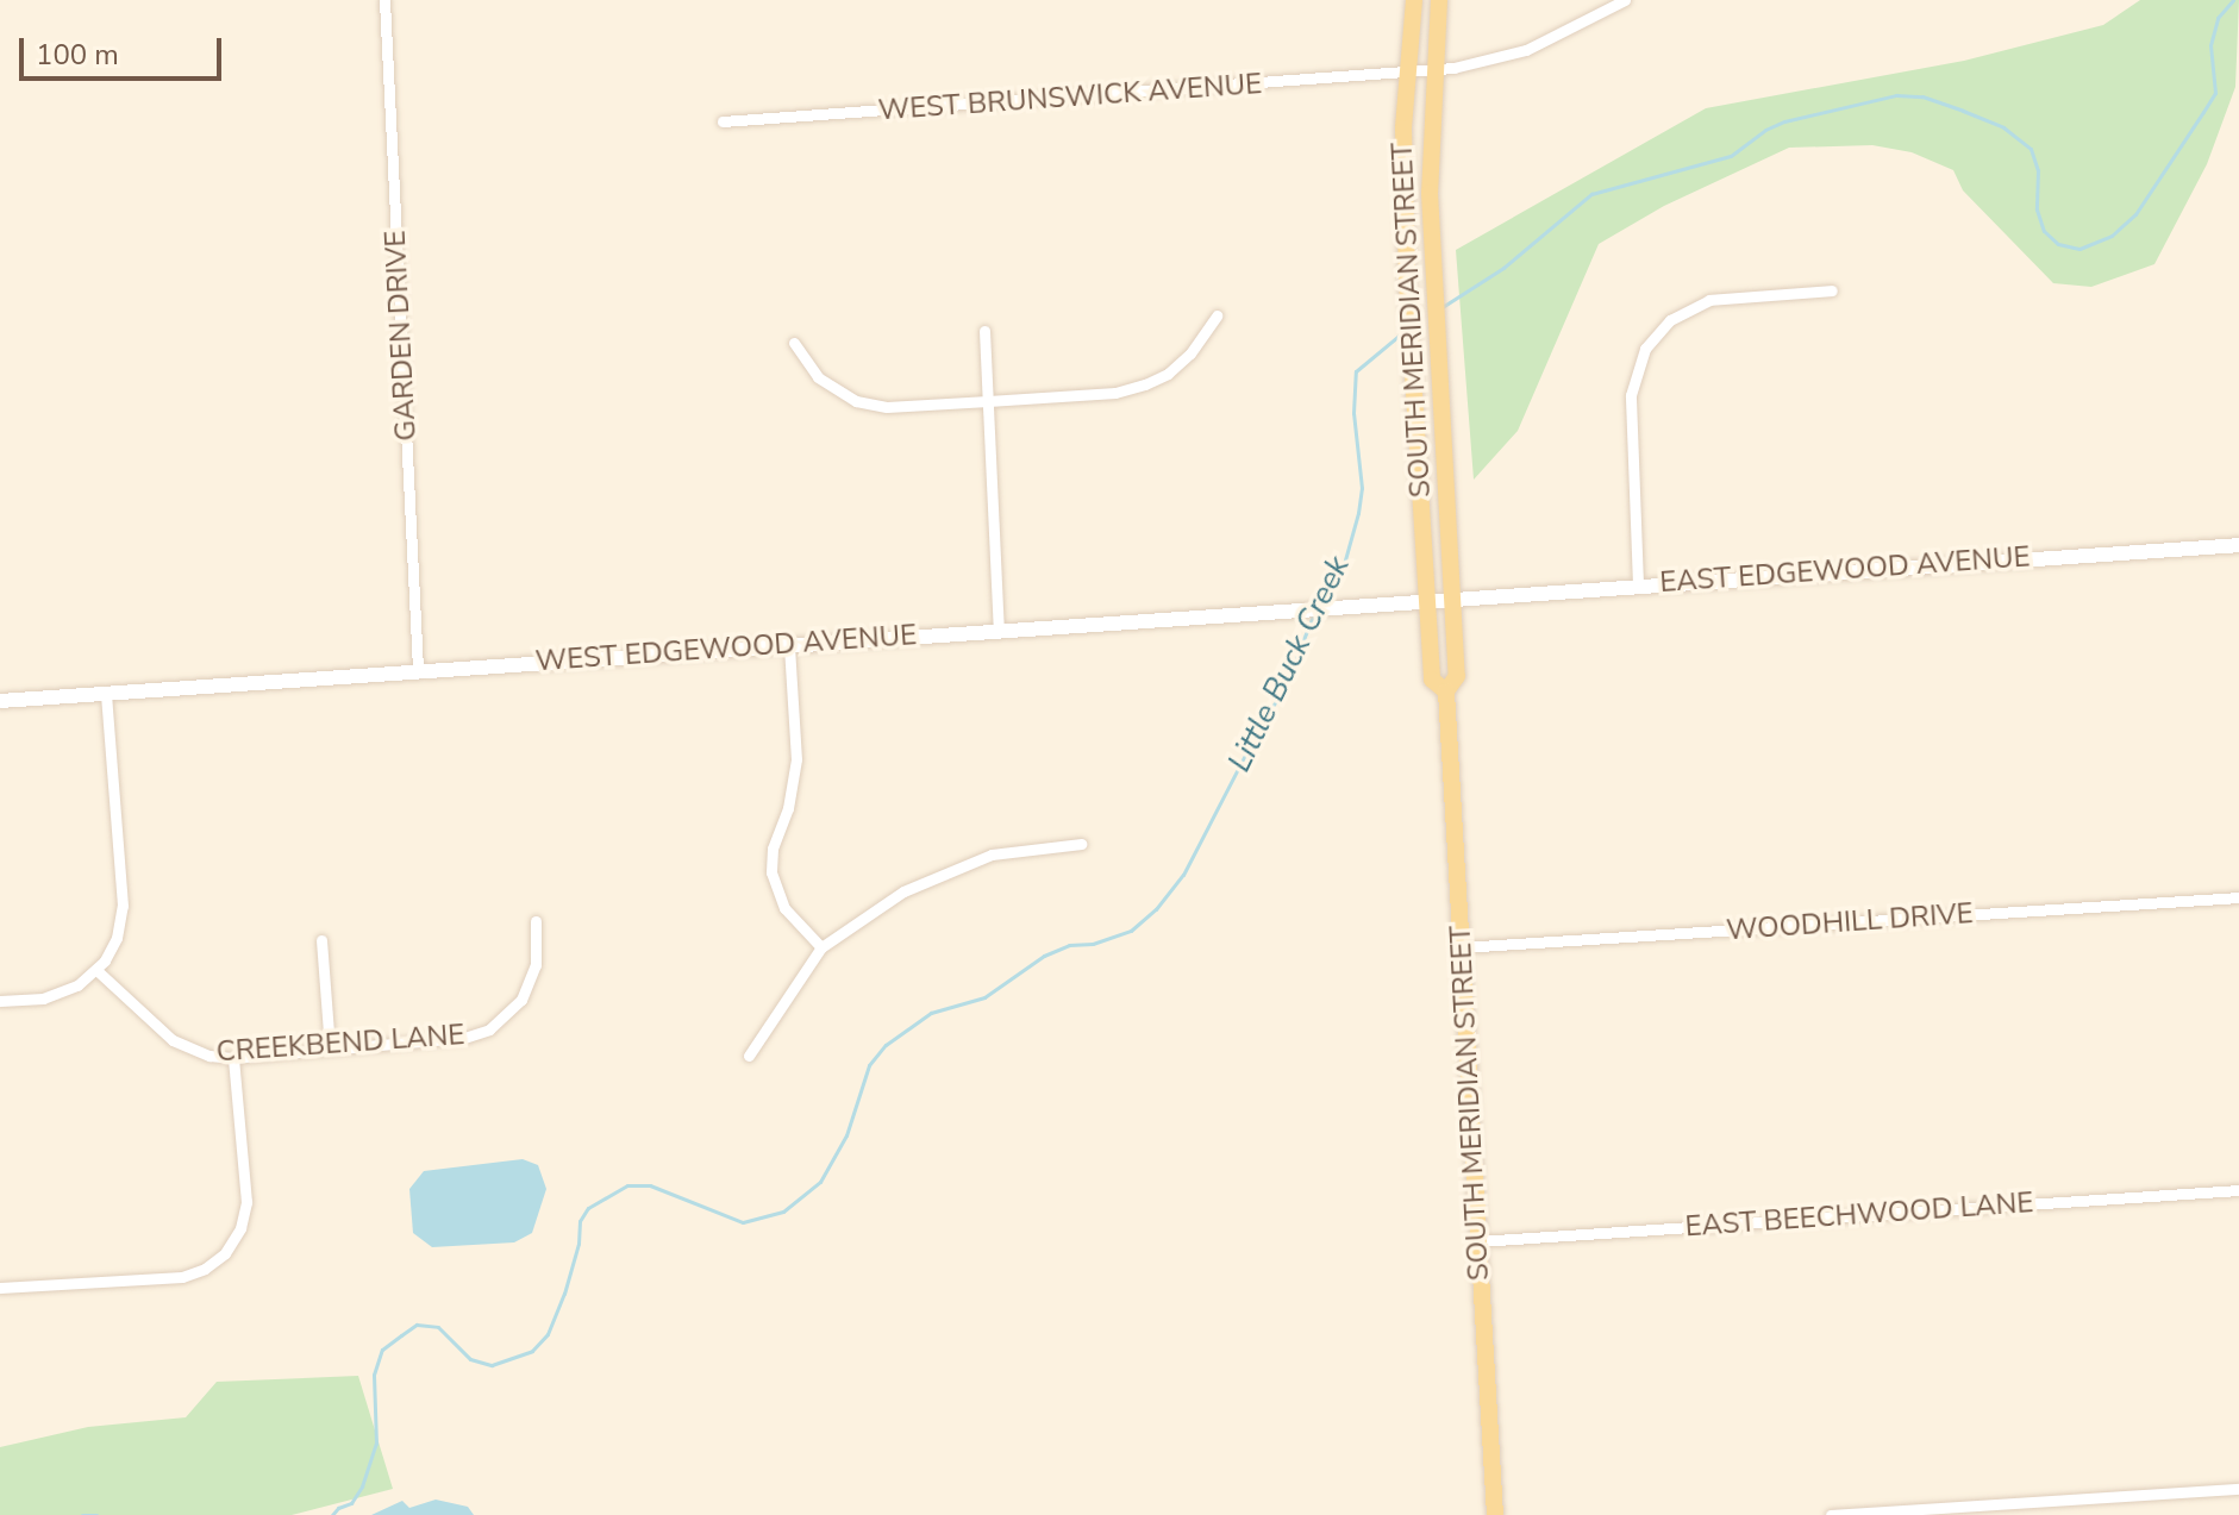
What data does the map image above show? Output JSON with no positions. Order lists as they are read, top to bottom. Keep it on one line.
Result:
{"streets":{"main road":["SOUTH MERIDIAN STREET","EAST EDGEWOOD AVENUE","WEST EDGEWOOD AVENUE"],"street":["WEST BRUNSWICK AVENUE","GARDEN DRIVE","WOODHILL DRIVE","CREEKBEND LANE","EAST BEECHWOOD LANE"]},"crossings":[["WEST BRUNSWICK AVENUE","SOUTH MERIDIAN STREET"],["SOUTH MERIDIAN STREET","EAST EDGEWOOD AVENUE"],["SOUTH MERIDIAN STREET","WEST EDGEWOOD AVENUE"],["SOUTH MERIDIAN STREET","WOODHILL DRIVE"],["SOUTH MERIDIAN STREET","EAST BEECHWOOD LANE"],["GARDEN DRIVE","WEST EDGEWOOD AVENUE"],["EAST EDGEWOOD AVENUE","WEST EDGEWOOD AVENUE"]],"water":["Little Buck Creek"],"scale_bar":"100 m"}
